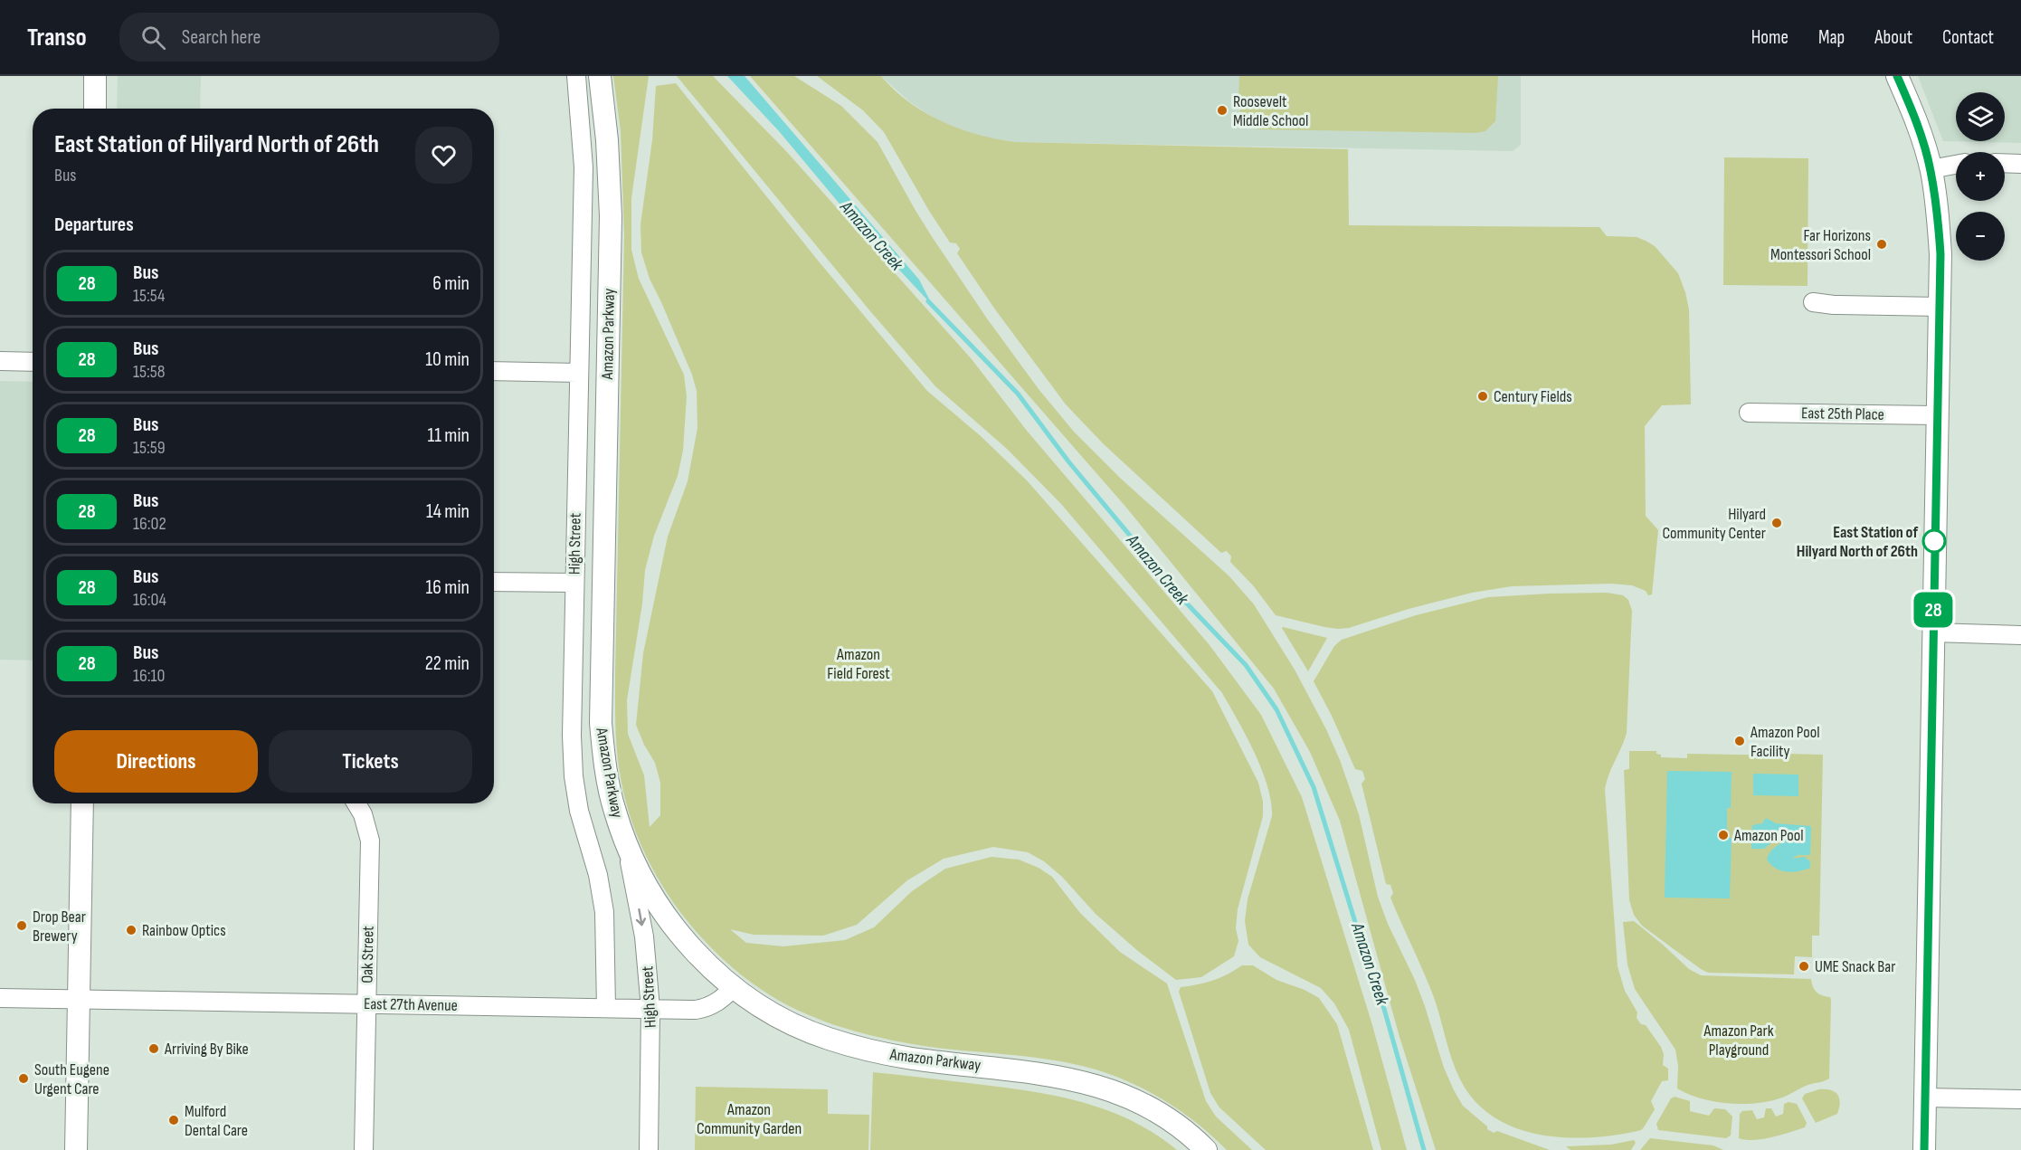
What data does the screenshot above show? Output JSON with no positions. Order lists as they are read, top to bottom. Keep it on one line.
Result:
{"streets":{"main road":["Amazon Parkway"],"street":["East 25th Place","High Street","Oak Street","East 27th Avenue"]},"crossings":[["Amazon Parkway","High Street"],["Amazon Parkway","East 27th Avenue"],["High Street","East 27th Avenue"],["Oak Street","East 27th Avenue"]],"water":["Amazon Creek"],"parks":["Amazon Field Forest","Amazon Park Playground","Amazon Community Garden"],"places":["Roosevelt Middle School","Far Horizons Montessori School","Century Fields","Hilyard Community Center","East Station of Hilyard North of 26th","Amazon Pool Facility","Amazon Pool","Drop Bear Brewery","Rainbow Optics","UME Snack Bar","Arriving By Bike","South Eugene Urgent Care","Mulford Dental Care"],"lines":["bus line 28"],"page":{"header":"Transo","search":"Search here","nav":["Home","Map","About","Contact"],"on_map":"28","map_buttons":["+","−"],"heading":[["East Station of Hilyard North of 26th","Bus"],"Departures"],"list":[{"mark":"28","name":"Bus","note":"15:54","value":"6 min"},{"mark":"28","name":"Bus","note":"15:58","value":"10 min"},{"mark":"28","name":"Bus","note":"15:59","value":"11 min"},{"mark":"28","name":"Bus","note":"16:02","value":"14 min"},{"mark":"28","name":"Bus","note":"16:04","value":"16 min"},{"mark":"28","name":"Bus","note":"16:10","value":"22 min"}],"buttons":["Directions","Tickets"]}}
